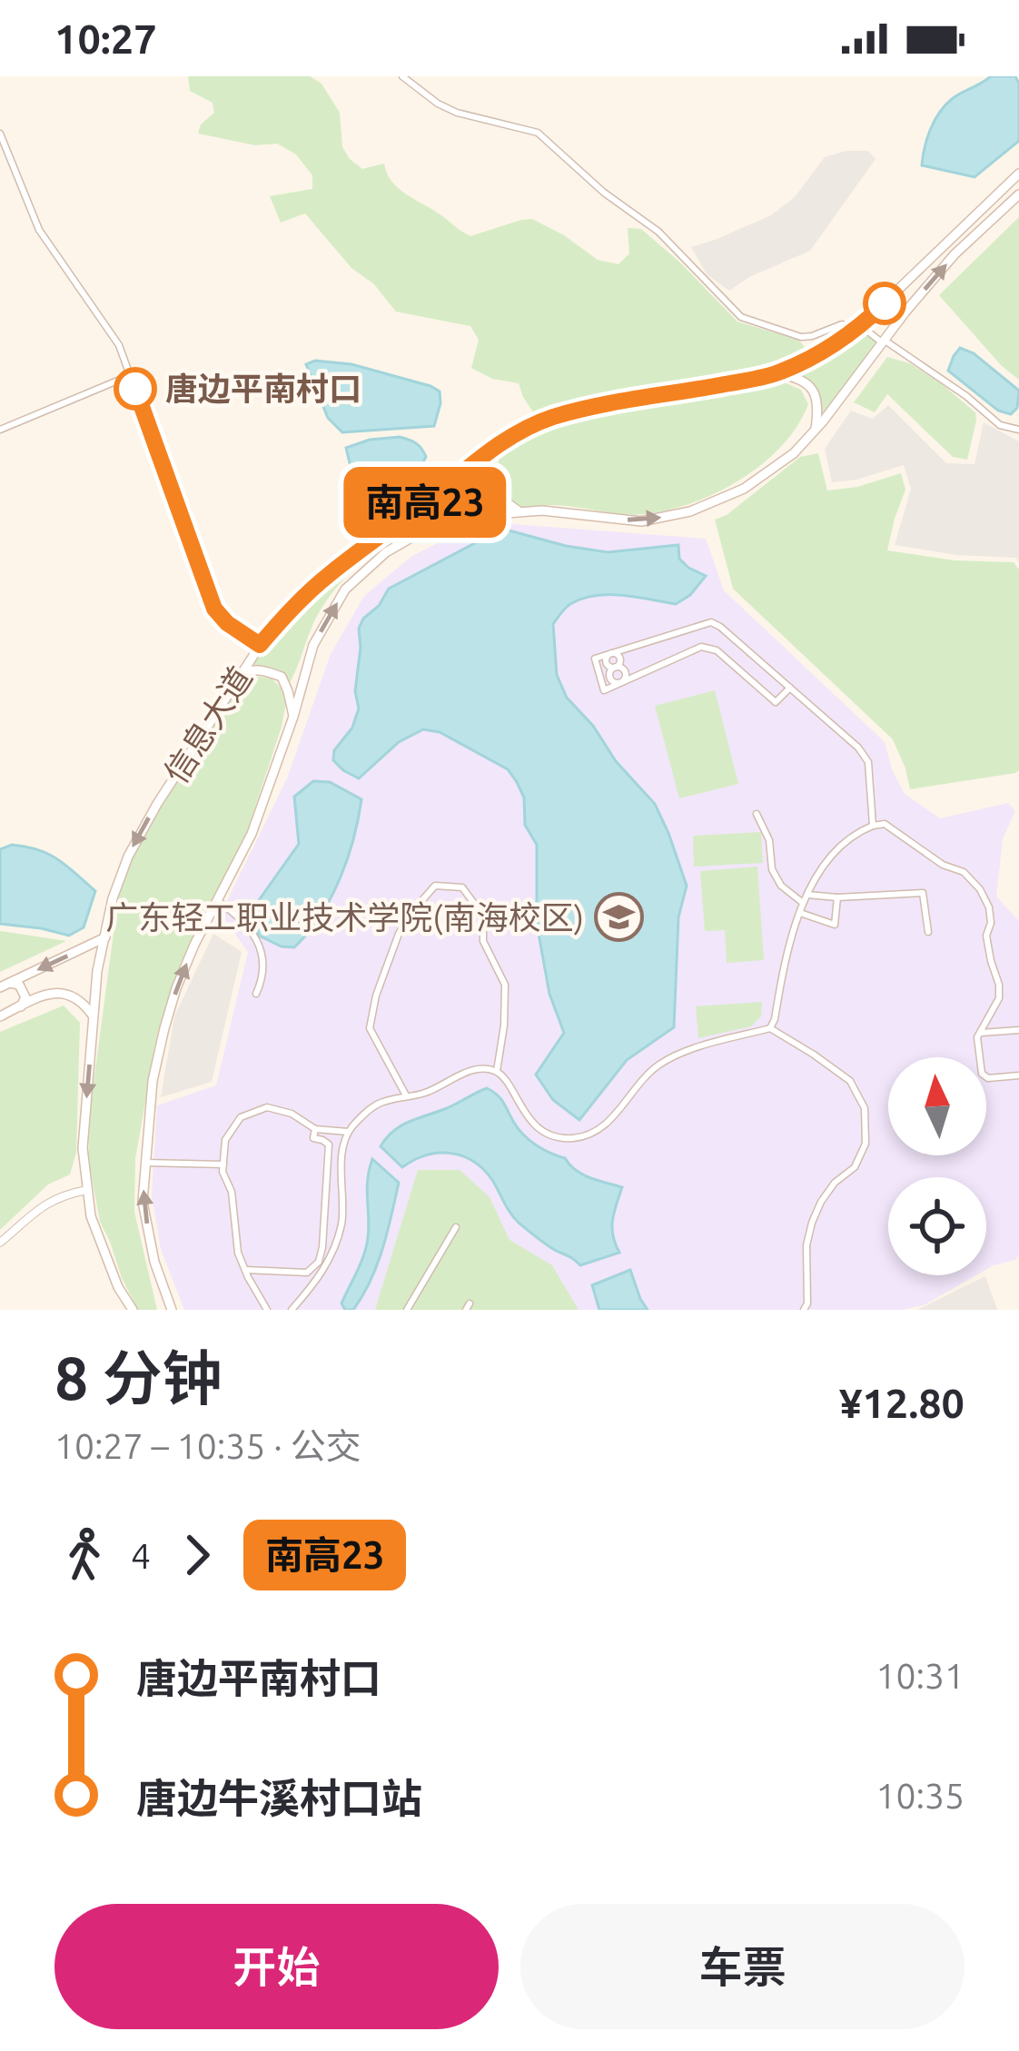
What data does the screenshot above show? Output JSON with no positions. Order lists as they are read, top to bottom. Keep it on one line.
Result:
{"streets":{"main road":["信息大道"]},"places":{"other":["唐边平南村口"],"school or university":["广东轻工职业技术学院(南海校区)"]},"lines":["bus line 南高23"],"north":"top","page":{"status":"10:27","on_map":"南高23","heading":["8 分钟","10:27 – 10:35 · 公交","¥12.80"],"legs":["4","南高23"],"list":[{"name":"唐边平南村口","value":"10:31"},{"name":"唐边牛溪村口站","value":"10:35"}],"buttons":["开始","车票"]}}
